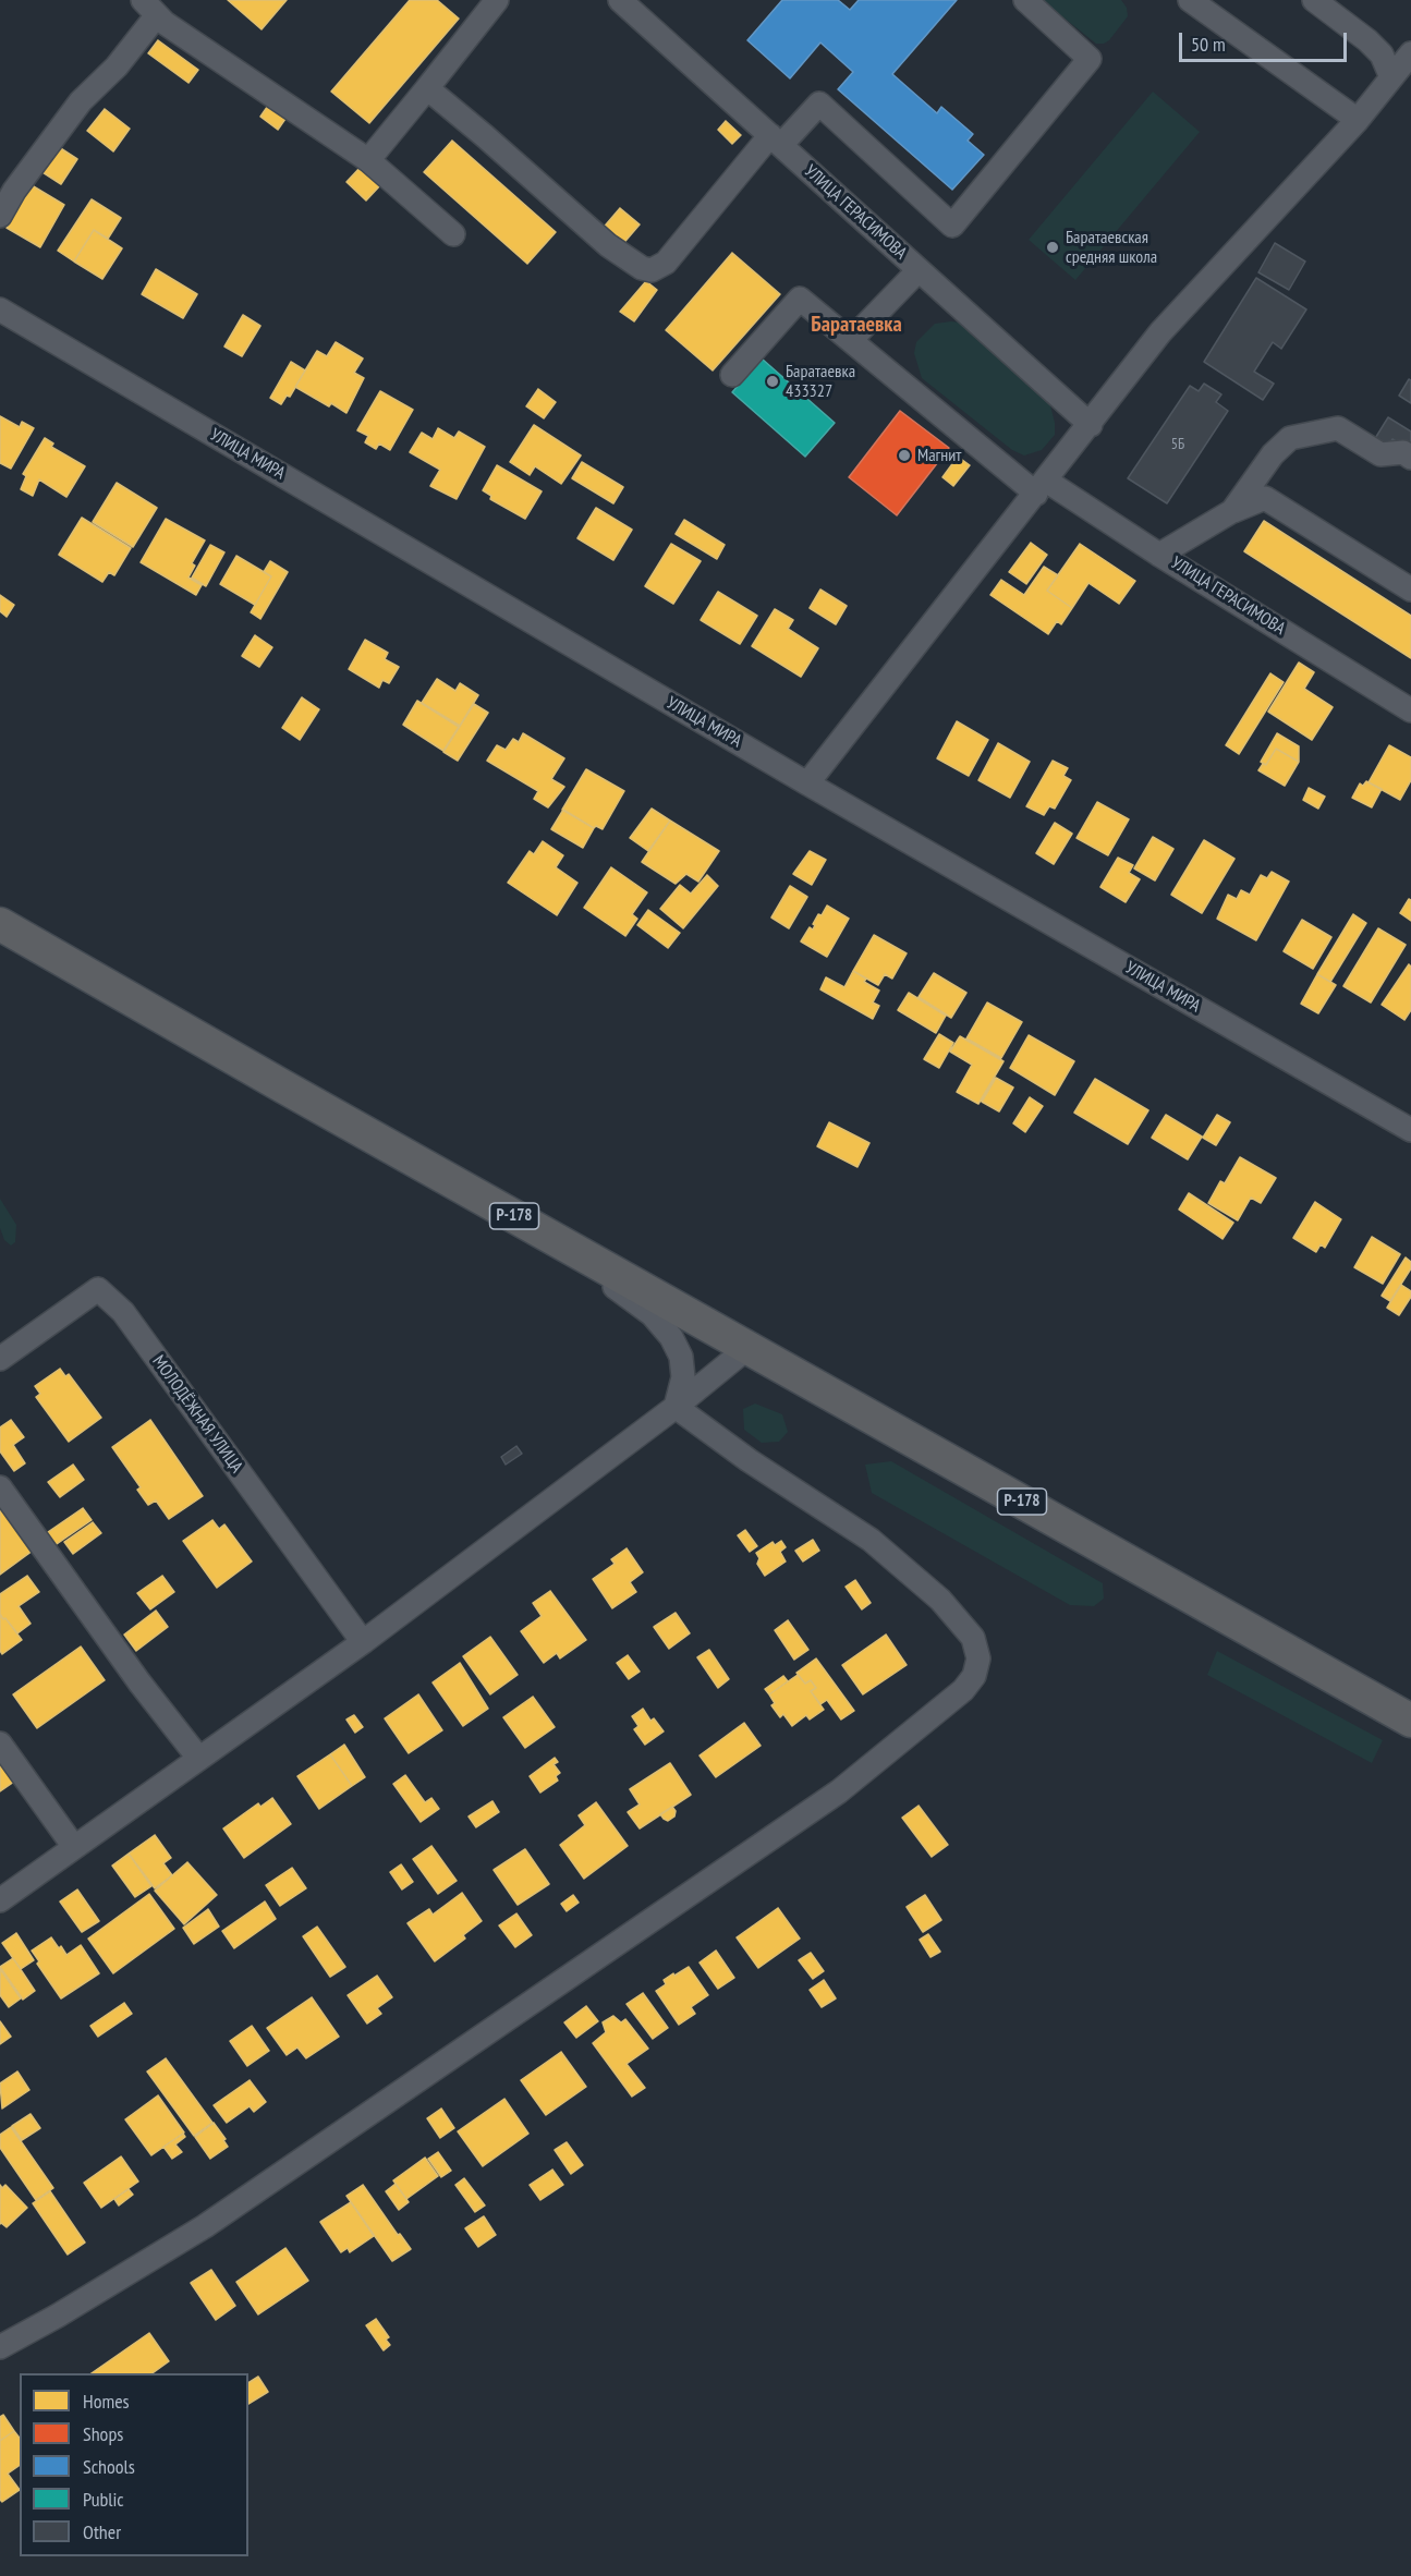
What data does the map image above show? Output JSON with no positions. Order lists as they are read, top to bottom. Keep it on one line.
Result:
{"streets":{"highway":["Р-178"],"street":["УЛИЦА ГЕРАСИМОВА","УЛИЦА МИРА","МОЛОДЁЖНАЯ УЛИЦА"]},"districts":["Баратаевка"],"places":["Баратаевская средняя школа","Баратаевка 433327","Магнит"],"house_numbers":["5Б"],"legend":["Homes","Shops","Schools","Public","Other"],"scale_bar":"50 m"}
